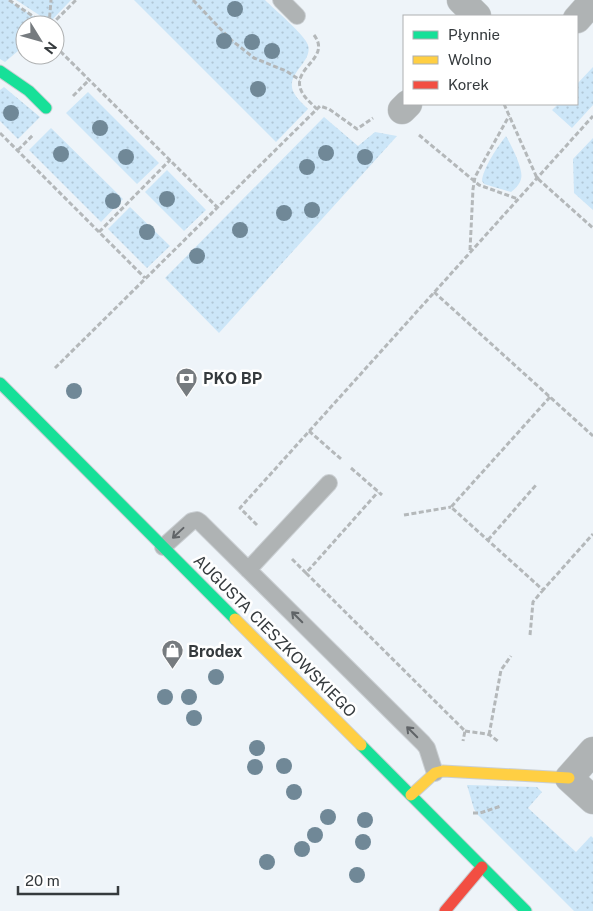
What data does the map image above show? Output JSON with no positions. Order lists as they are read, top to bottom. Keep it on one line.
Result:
{"streets":{"street":["AUGUSTA CIESZKOWSKIEGO"]},"places":{"bank":["PKO BP"],"shop":["Brodex"]},"legend":["Płynnie","Wolno","Korek"],"scale_bar":"20 m","north":"bottom right"}
